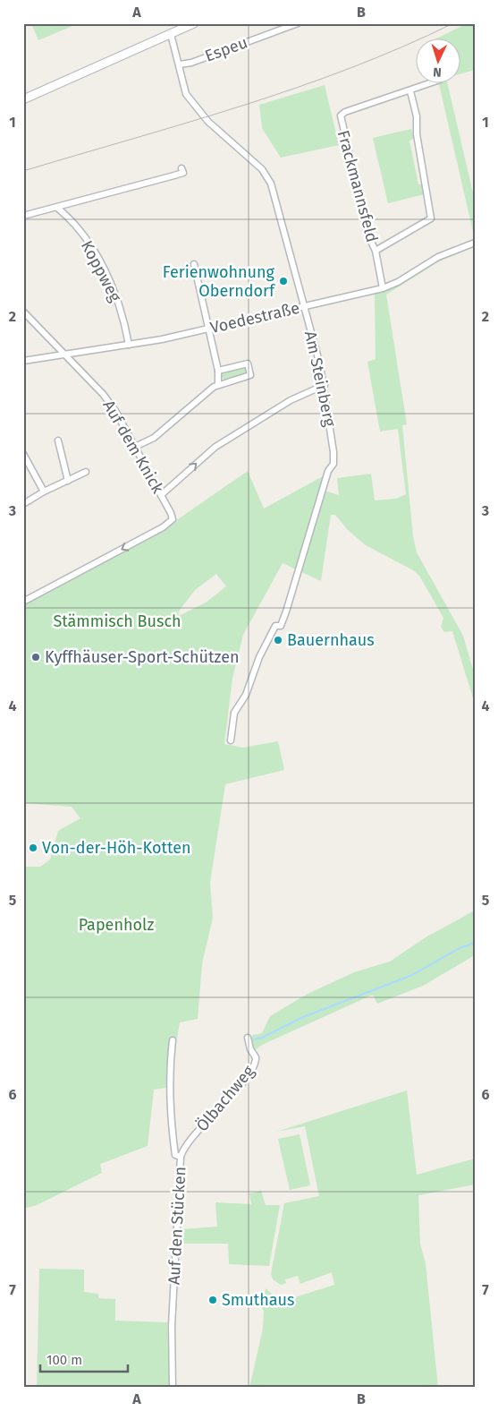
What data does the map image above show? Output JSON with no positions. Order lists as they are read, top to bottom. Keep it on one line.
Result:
{"streets":{"street":["Espeu","Frackmannsfeld","Koppweg","Voedestraße","Am Steinberg","Auf dem Knick","Ölbachweg","Auf den Stücken"]},"crossings":[["Espeu","Am Steinberg"],["Frackmannsfeld","Voedestraße"],["Koppweg","Voedestraße"],["Voedestraße","Am Steinberg"],["Voedestraße","Auf dem Knick"],["Ölbachweg","Auf den Stücken"]],"one_way":["Auf dem Knick"],"parks":["Stämmisch Busch","Papenholz"],"places":["Ferienwohnung Oberndorf","Bauernhaus","Kyffhäuser-Sport-Schützen","Von-der-Höh-Kotten","Smuthaus"],"scale_bar":"100 m","north":"bottom","grid":{"columns":["A","B"],"rows":["1","2","3","4","5","6","7"]}}
